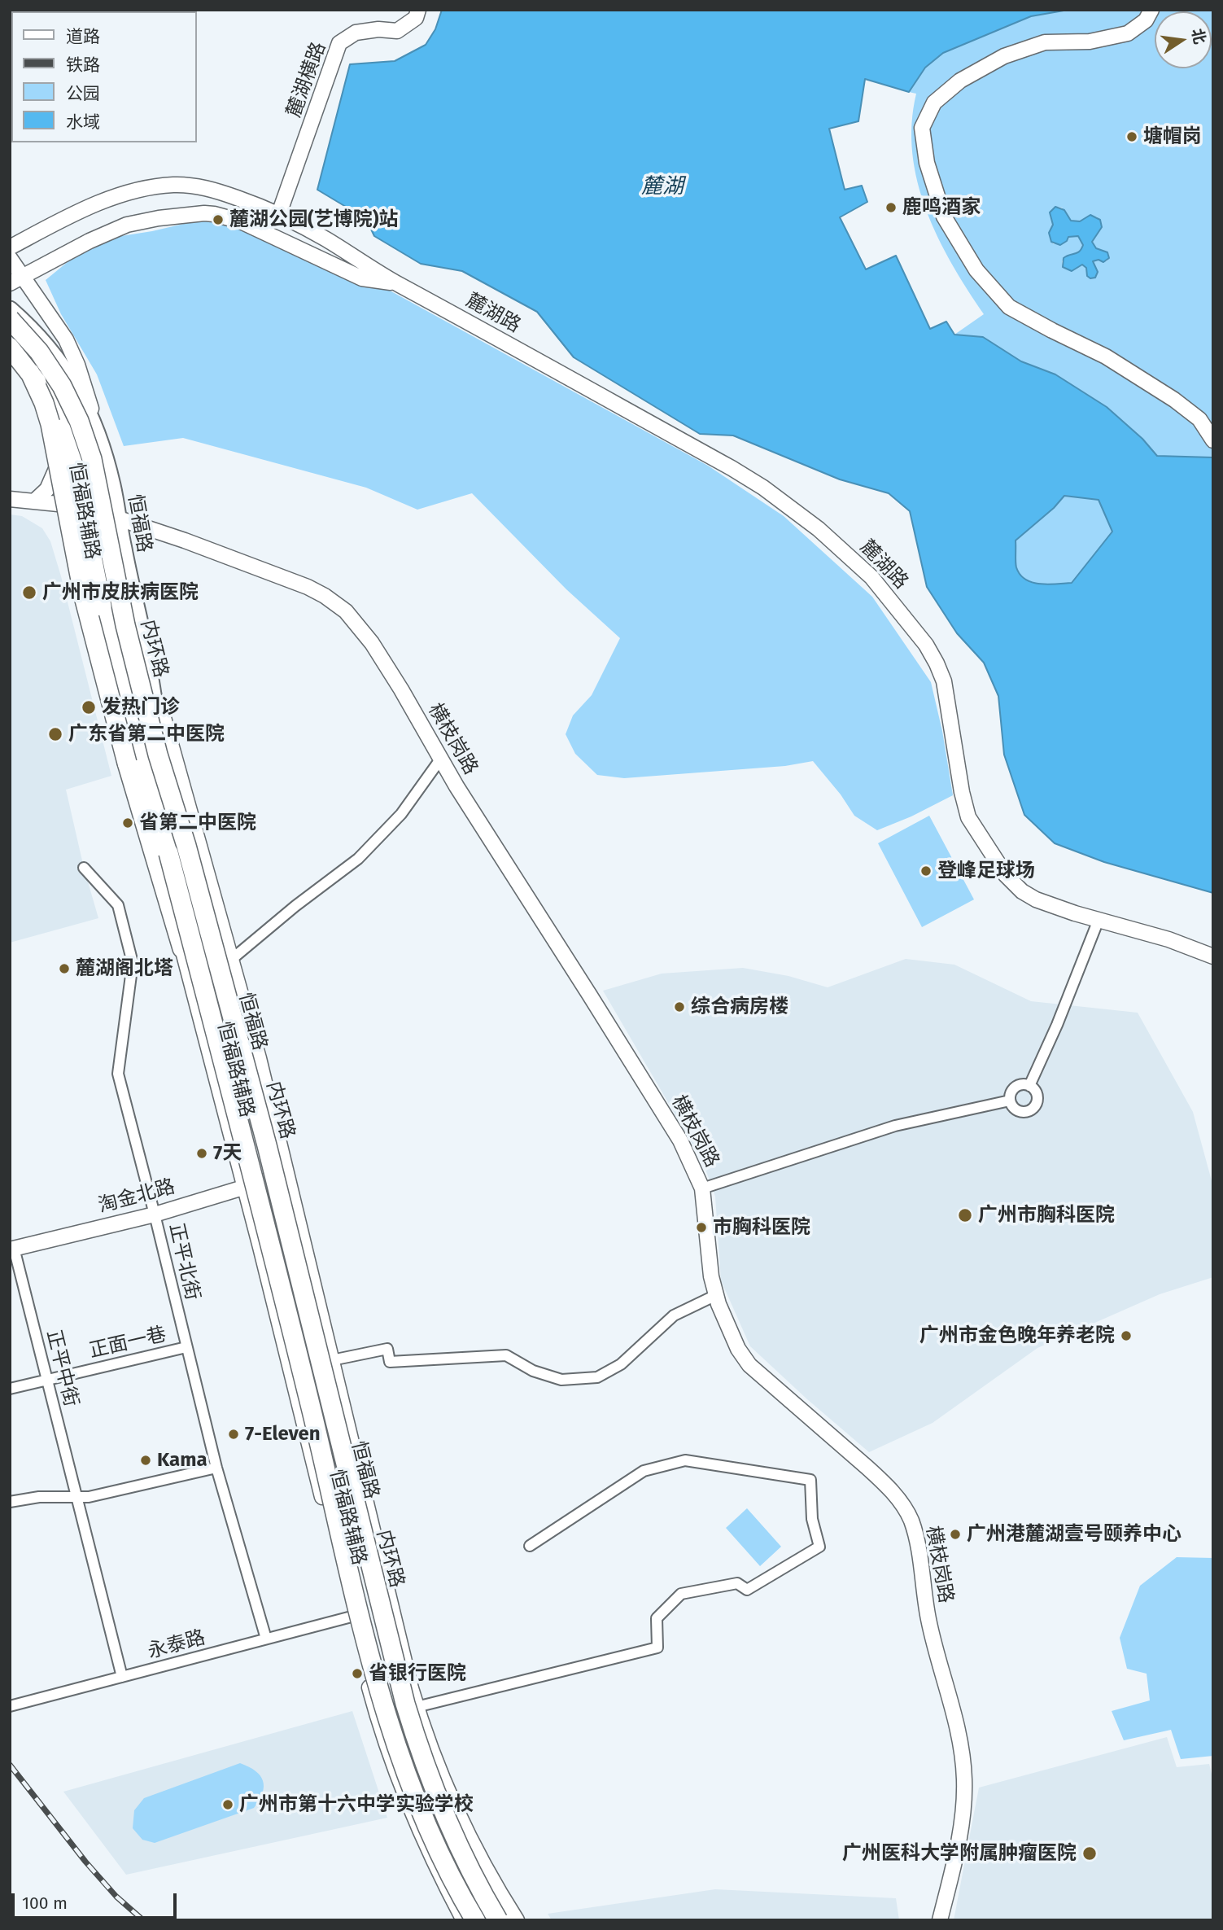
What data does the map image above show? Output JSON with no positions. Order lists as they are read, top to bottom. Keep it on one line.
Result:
{"streets":{"highway":["内环路"],"main road":["麓湖横路","麓湖路","恒福路辅路","恒福路","横枝岗路","淘金北路"],"street":["正平北街","正面一巷","正平中街","永泰路"]},"crossings":[["麓湖横路","麓湖路"],["恒福路辅路","恒福路"],["恒福路辅路","横枝岗路"],["恒福路辅路","淘金北路"],["恒福路辅路","永泰路"],["恒福路","内环路"],["恒福路","横枝岗路"],["恒福路","淘金北路"],["淘金北路","正平北街"],["淘金北路","正平中街"],["正平北街","正面一巷"],["正平北街","永泰路"],["正面一巷","正平中街"],["正平中街","永泰路"]],"water":["麓湖"],"places":["塘帽岗","鹿鸣酒家","麓湖公园(艺博院)站","广州市皮肤病医院","发热门诊","广东省第二中医院","省第二中医院","登峰足球场","麓湖阁北塔","综合病房楼","7天","广州市胸科医院","市胸科医院","广州市金色晚年养老院","7-Eleven","Kama","广州港麓湖壹号颐养中心","省银行医院","广州市第十六中学实验学校","广州医科大学附属肿瘤医院"],"legend":["道路","铁路","公园","水域"],"scale_bar":"100 m","north":"right"}
